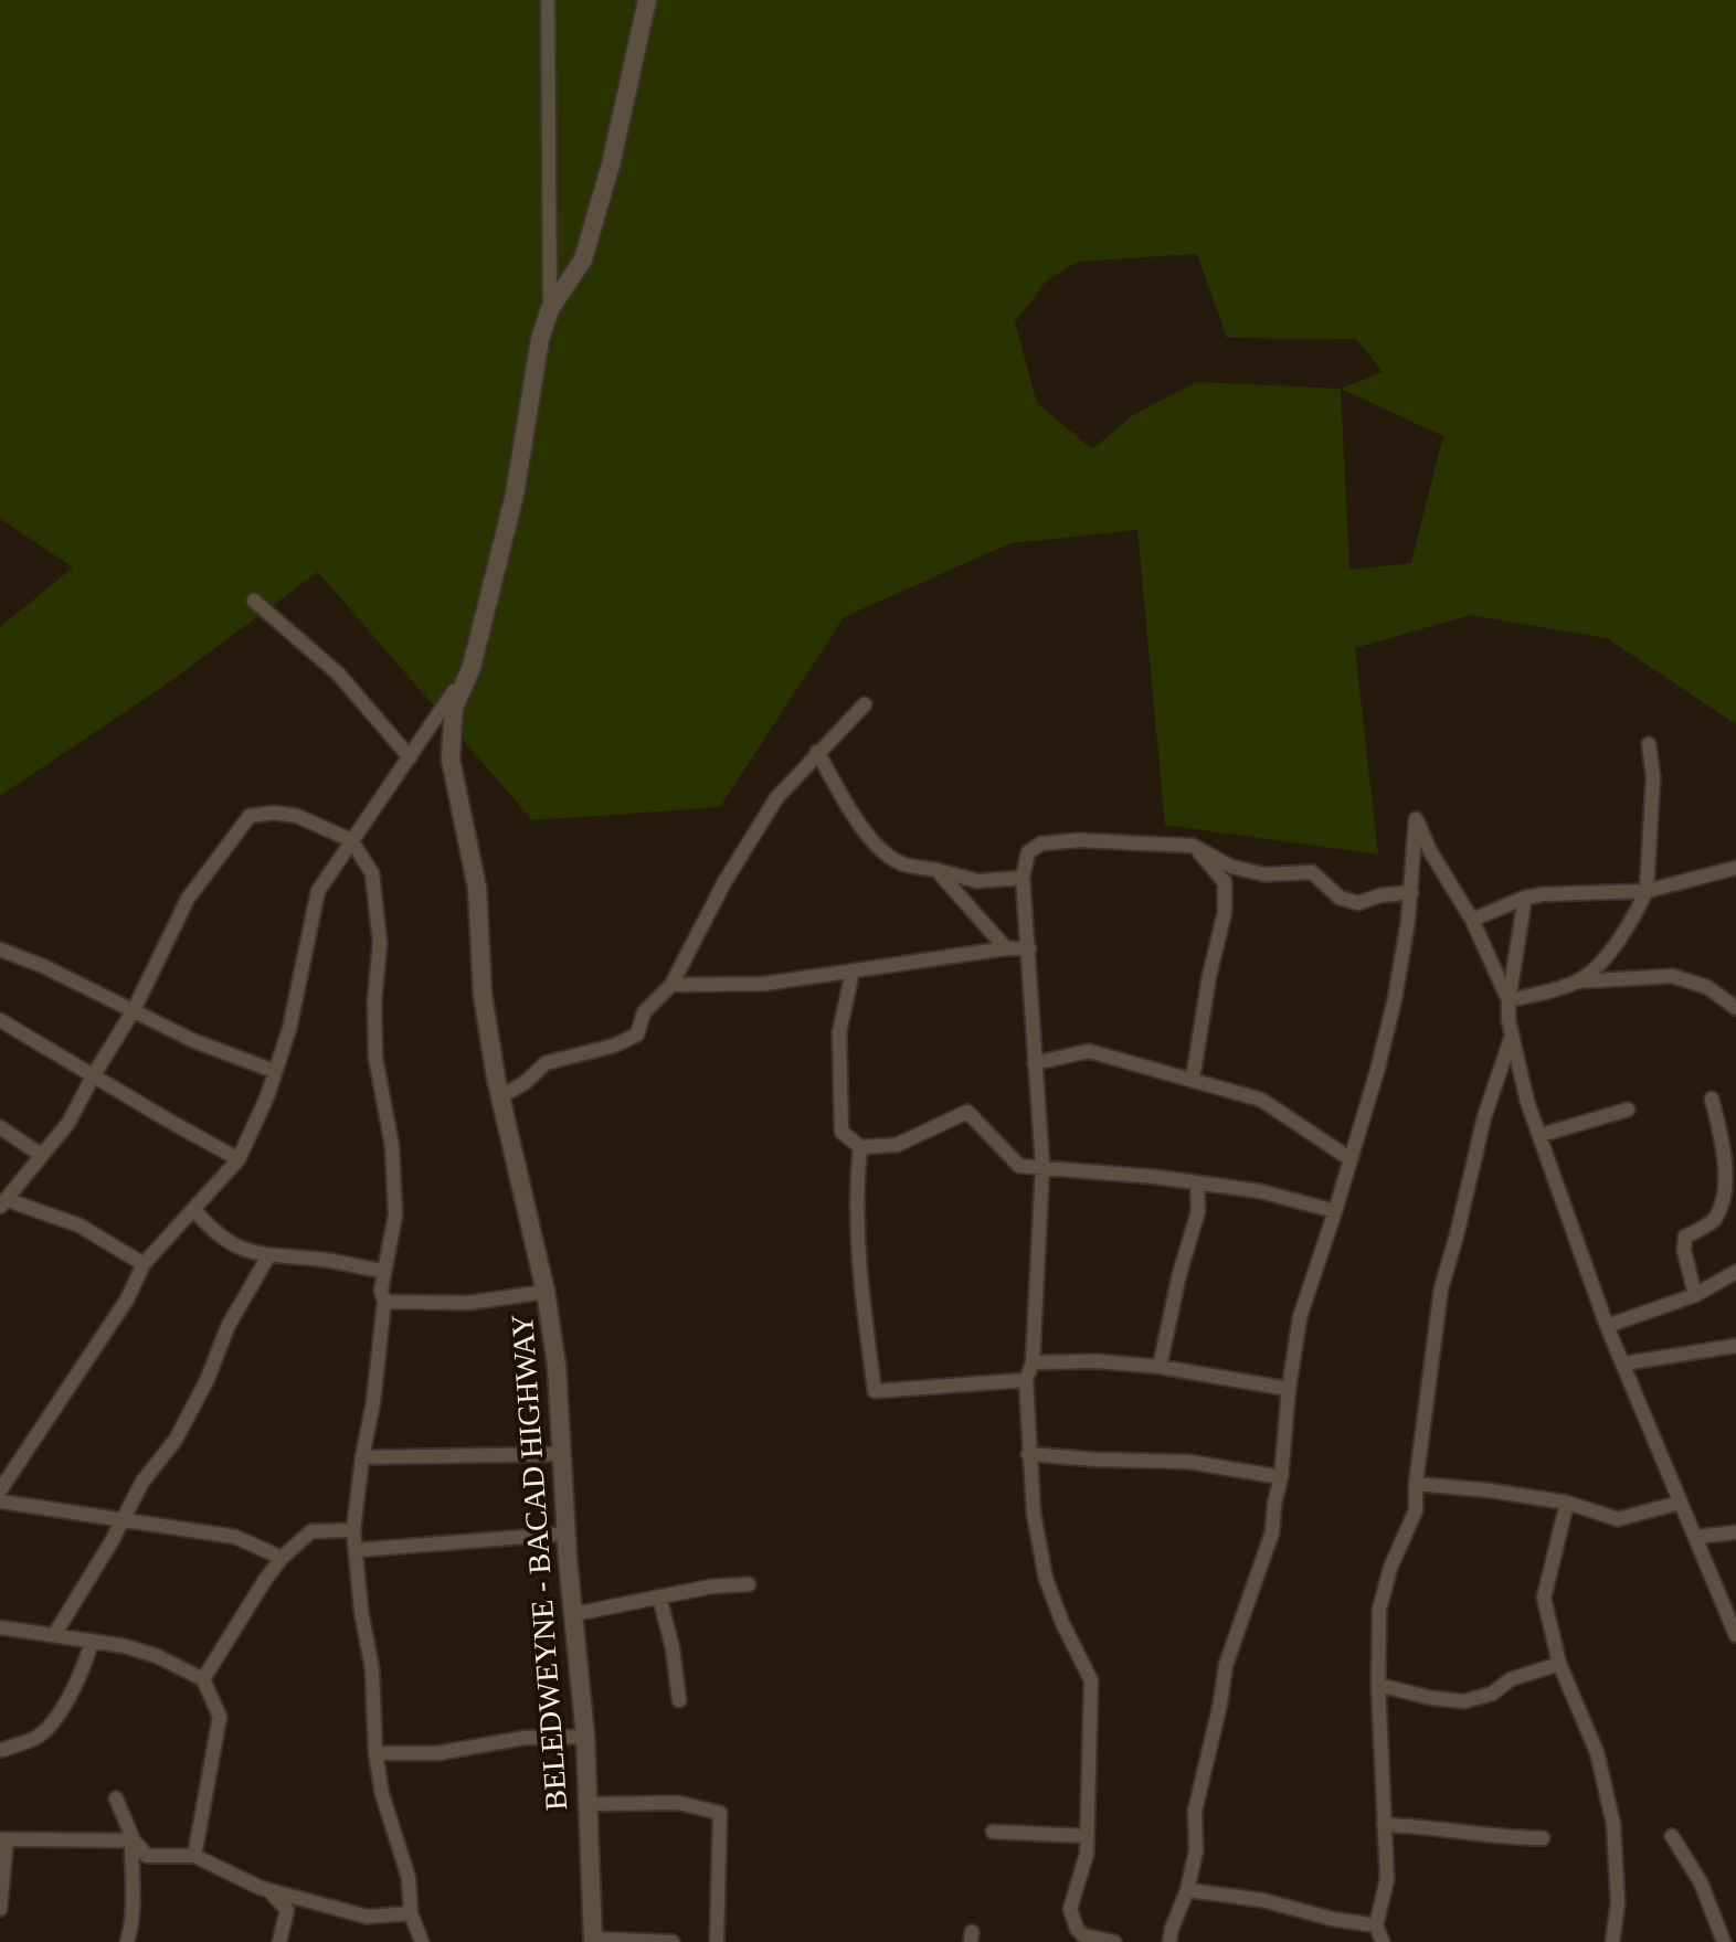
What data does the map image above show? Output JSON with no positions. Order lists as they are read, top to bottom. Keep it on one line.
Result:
{"streets":{"street":["BELEDWEYNE - BACAD HIGHWAY"]}}
